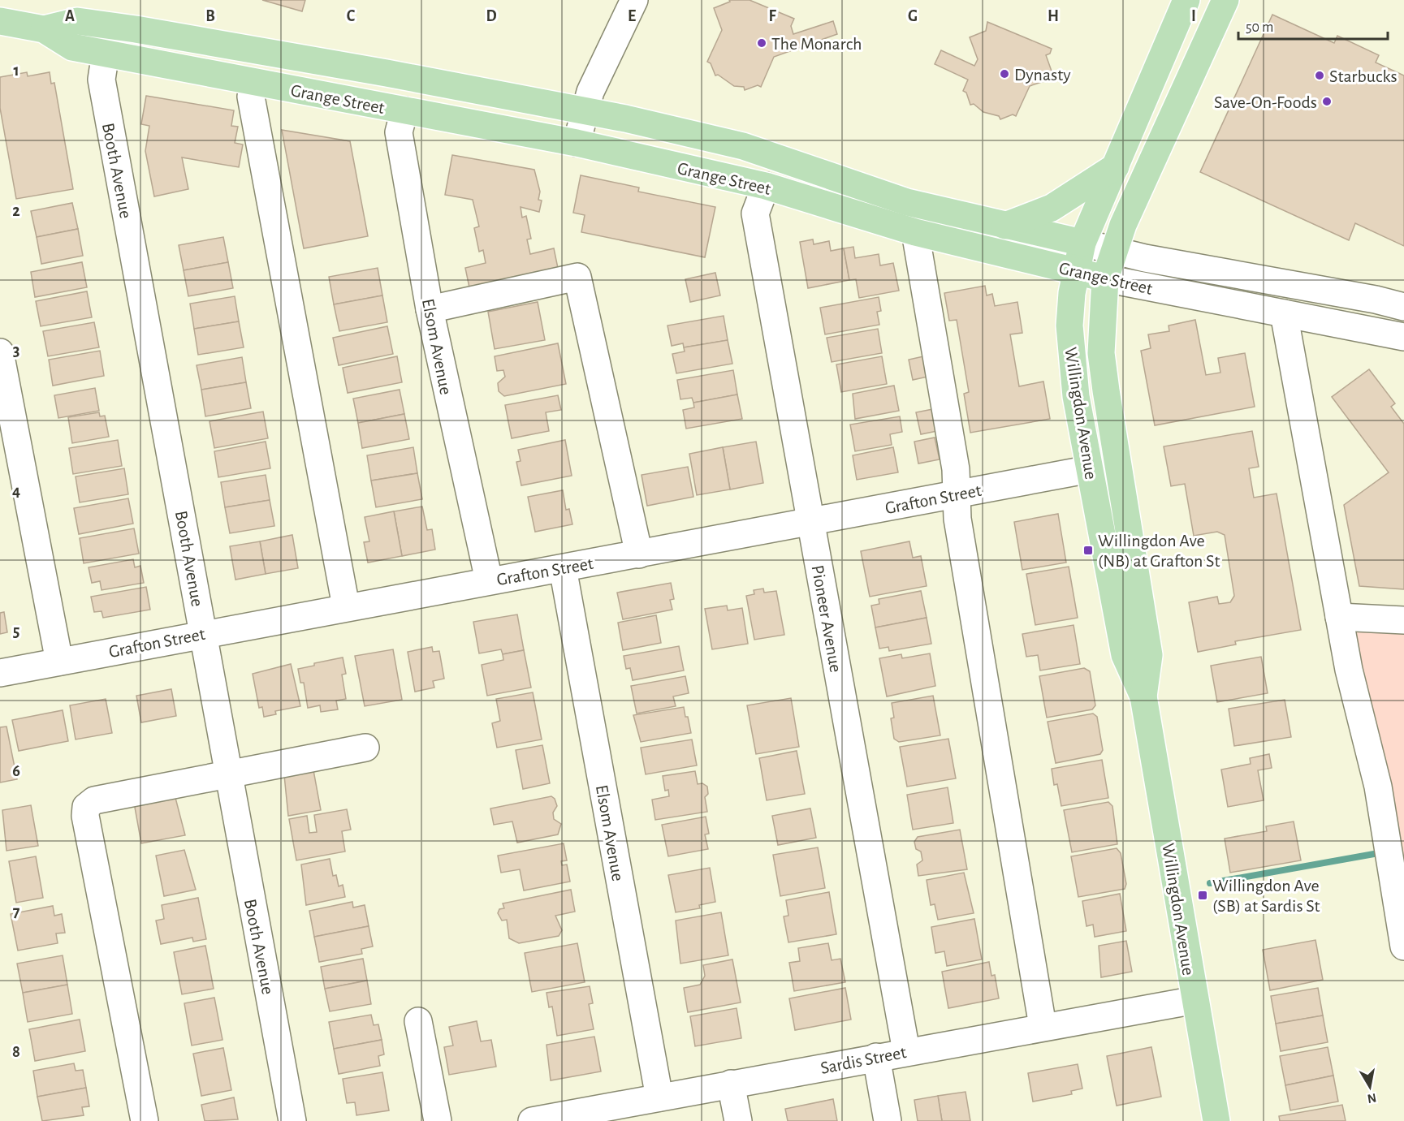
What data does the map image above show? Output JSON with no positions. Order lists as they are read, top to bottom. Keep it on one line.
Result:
{"streets":{"main road":["Grange Street","Willingdon Avenue"],"street":["Booth Avenue","Elsom Avenue","Grafton Street","Pioneer Avenue","Sardis Street"]},"crossings":[["Grange Street","Booth Avenue"],["Grange Street","Elsom Avenue"],["Grange Street","Willingdon Avenue"],["Grange Street","Pioneer Avenue"],["Booth Avenue","Grafton Street"],["Elsom Avenue","Grafton Street"],["Elsom Avenue","Sardis Street"],["Willingdon Avenue","Grafton Street"],["Willingdon Avenue","Sardis Street"],["Grafton Street","Pioneer Avenue"],["Pioneer Avenue","Sardis Street"]],"places":{"other":["The Monarch","Dynasty","Starbucks","Save-On-Foods"],"transit":["Willingdon Ave (NB) at Grafton St","Willingdon Ave (SB) at Sardis St"]},"scale_bar":"50 m","north":"bottom","grid":{"columns":["A","B","C","D","E","F","G","H","I"],"rows":["1","2","3","4","5","6","7","8"]}}
